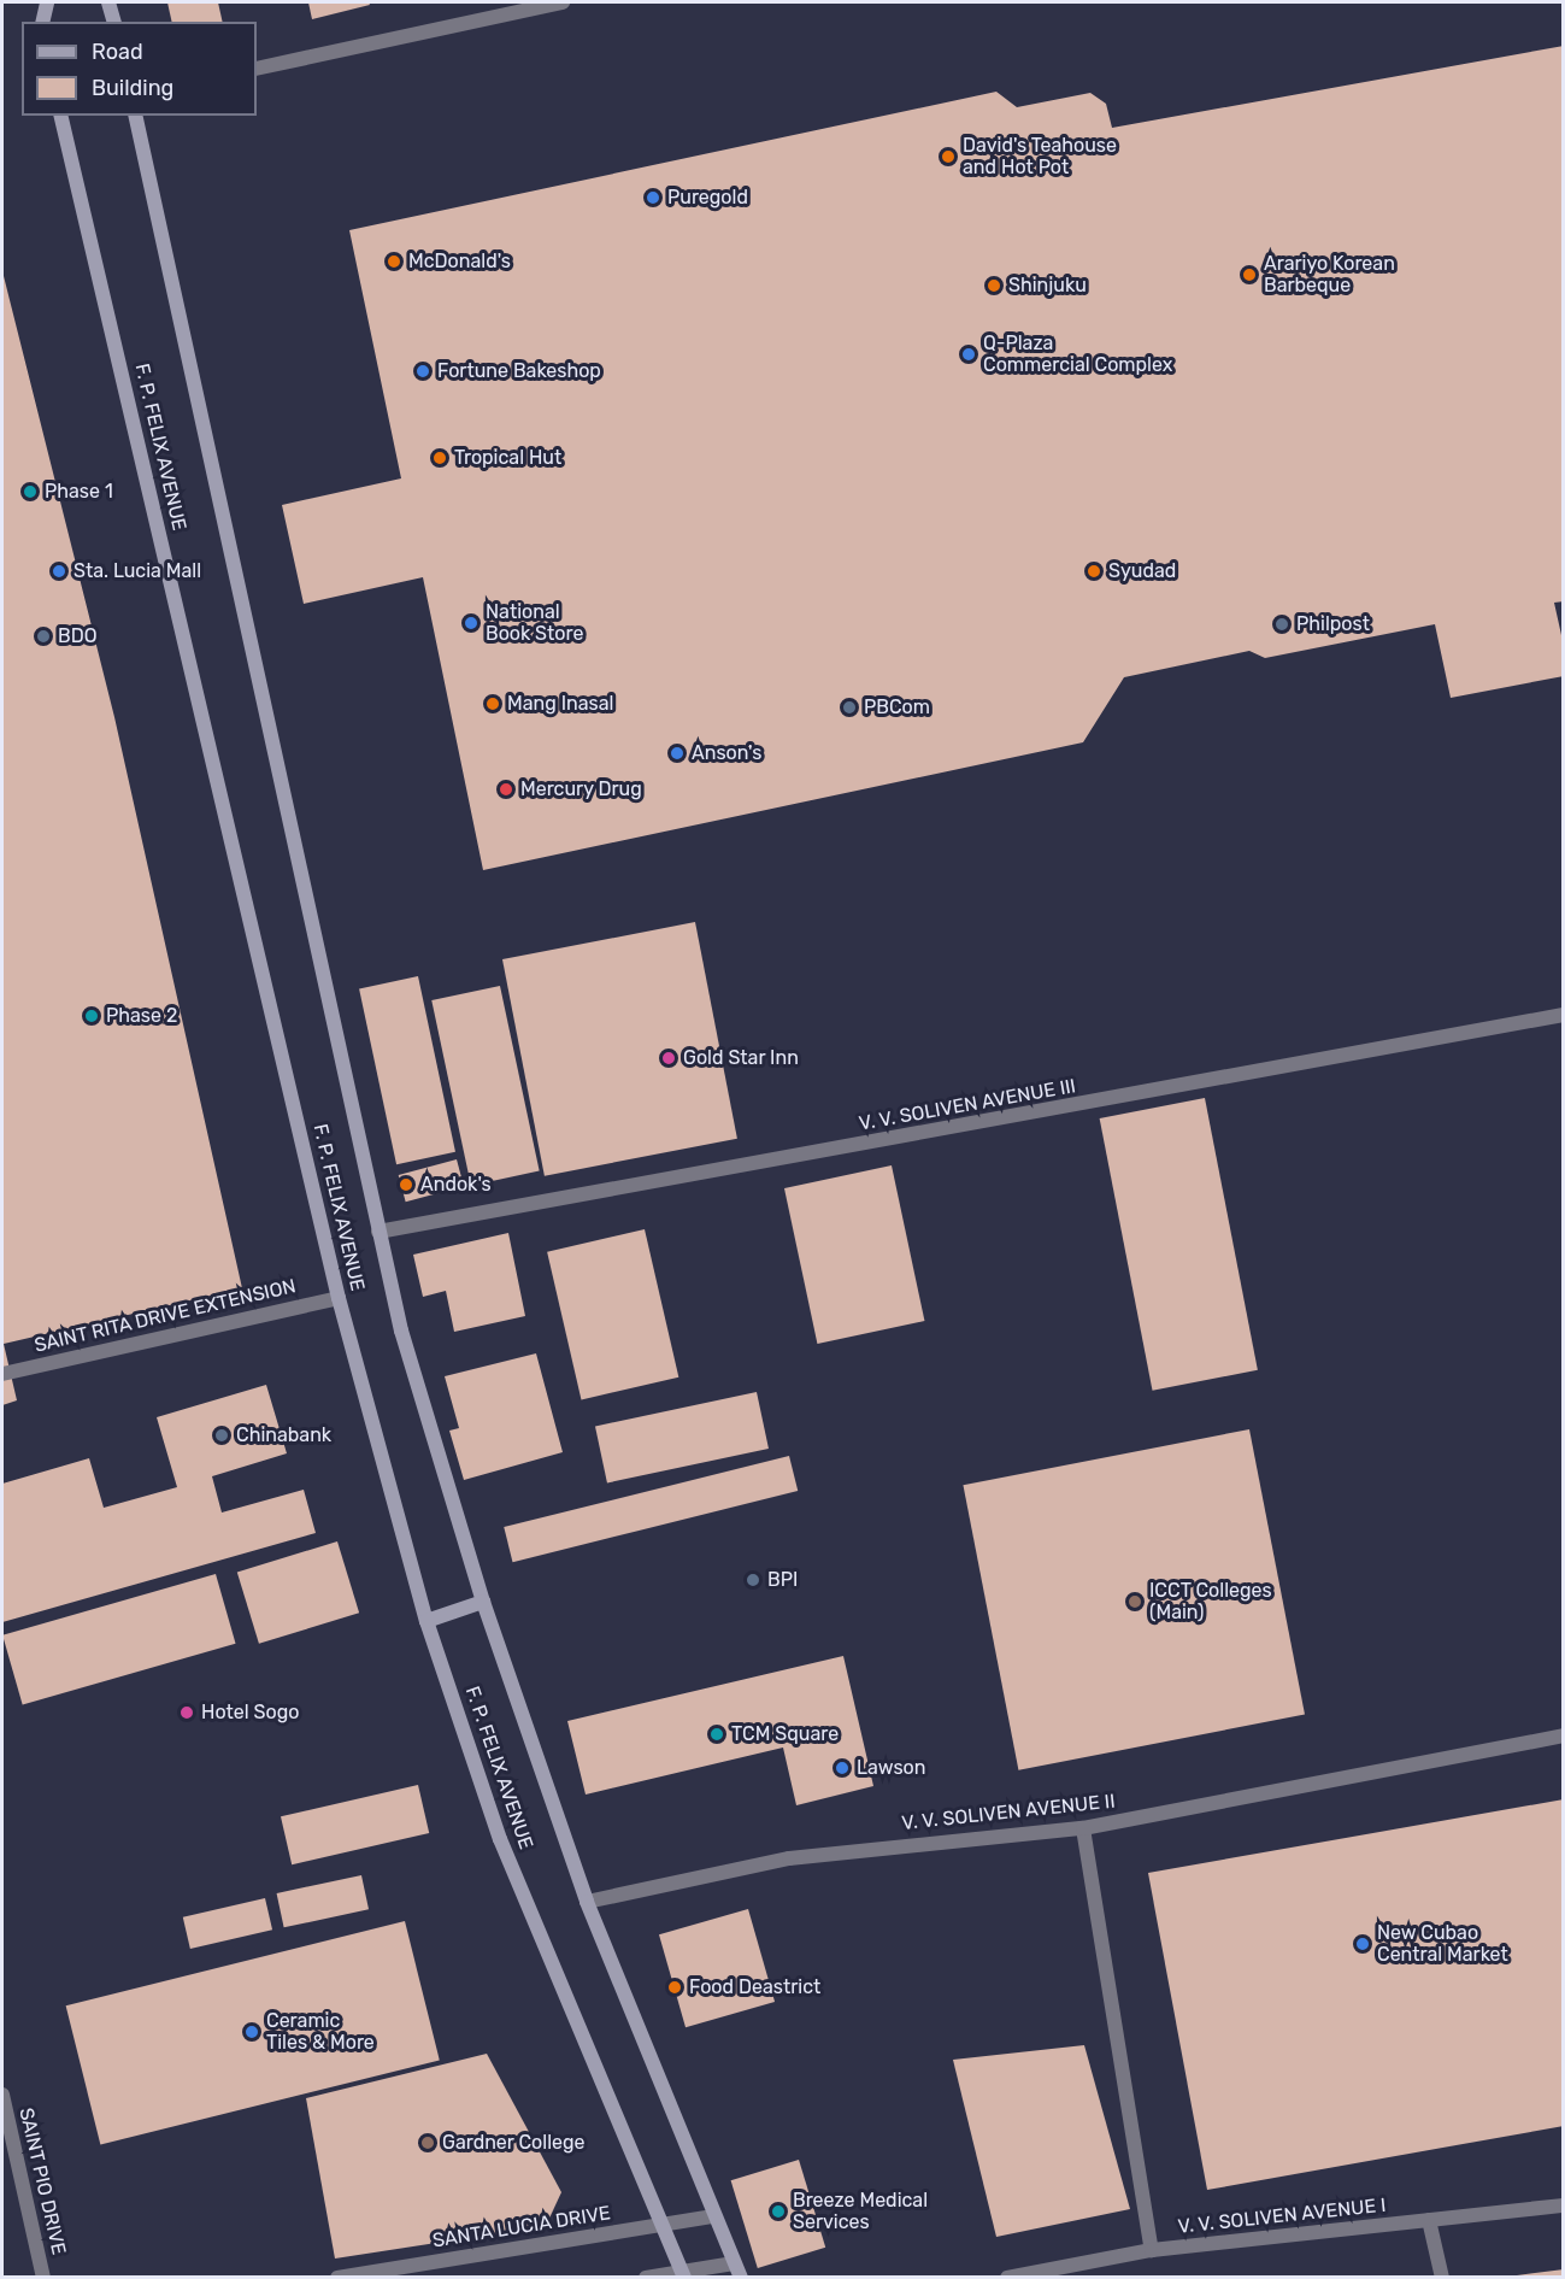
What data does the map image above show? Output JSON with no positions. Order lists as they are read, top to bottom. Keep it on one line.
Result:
{"streets":{"main road":["F. P. FELIX AVENUE"],"street":["V. V. SOLIVEN AVENUE III","SAINT RITA DRIVE EXTENSION","V. V. SOLIVEN AVENUE II","SAINT PIO DRIVE","V. V. SOLIVEN AVENUE I","SANTA LUCIA DRIVE"]},"crossings":[["F. P. FELIX AVENUE","V. V. SOLIVEN AVENUE III"],["F. P. FELIX AVENUE","SAINT RITA DRIVE EXTENSION"],["F. P. FELIX AVENUE","V. V. SOLIVEN AVENUE II"],["F. P. FELIX AVENUE","SANTA LUCIA DRIVE"]],"places":["David's Teahouse and Hot Pot","Puregold","McDonald's","Arariyo Korean Barbeque","Shinjuku","Q-Plaza Commercial Complex","Fortune Bakeshop","Tropical Hut","Phase 1","Sta. Lucia Mall","Syudad","National Book Store","Philpost","BDO","Mang Inasal","PBCom","Anson's","Mercury Drug","Phase 2","Gold Star Inn","Andok's","Chinabank","BPI","ICCT Colleges (Main)","Hotel Sogo","TCM Square","Lawson","New Cubao Central Market","Food Deastrict","Ceramic Tiles & More","Gardner College","Breeze Medical Services"],"legend":["Road","Building"]}
